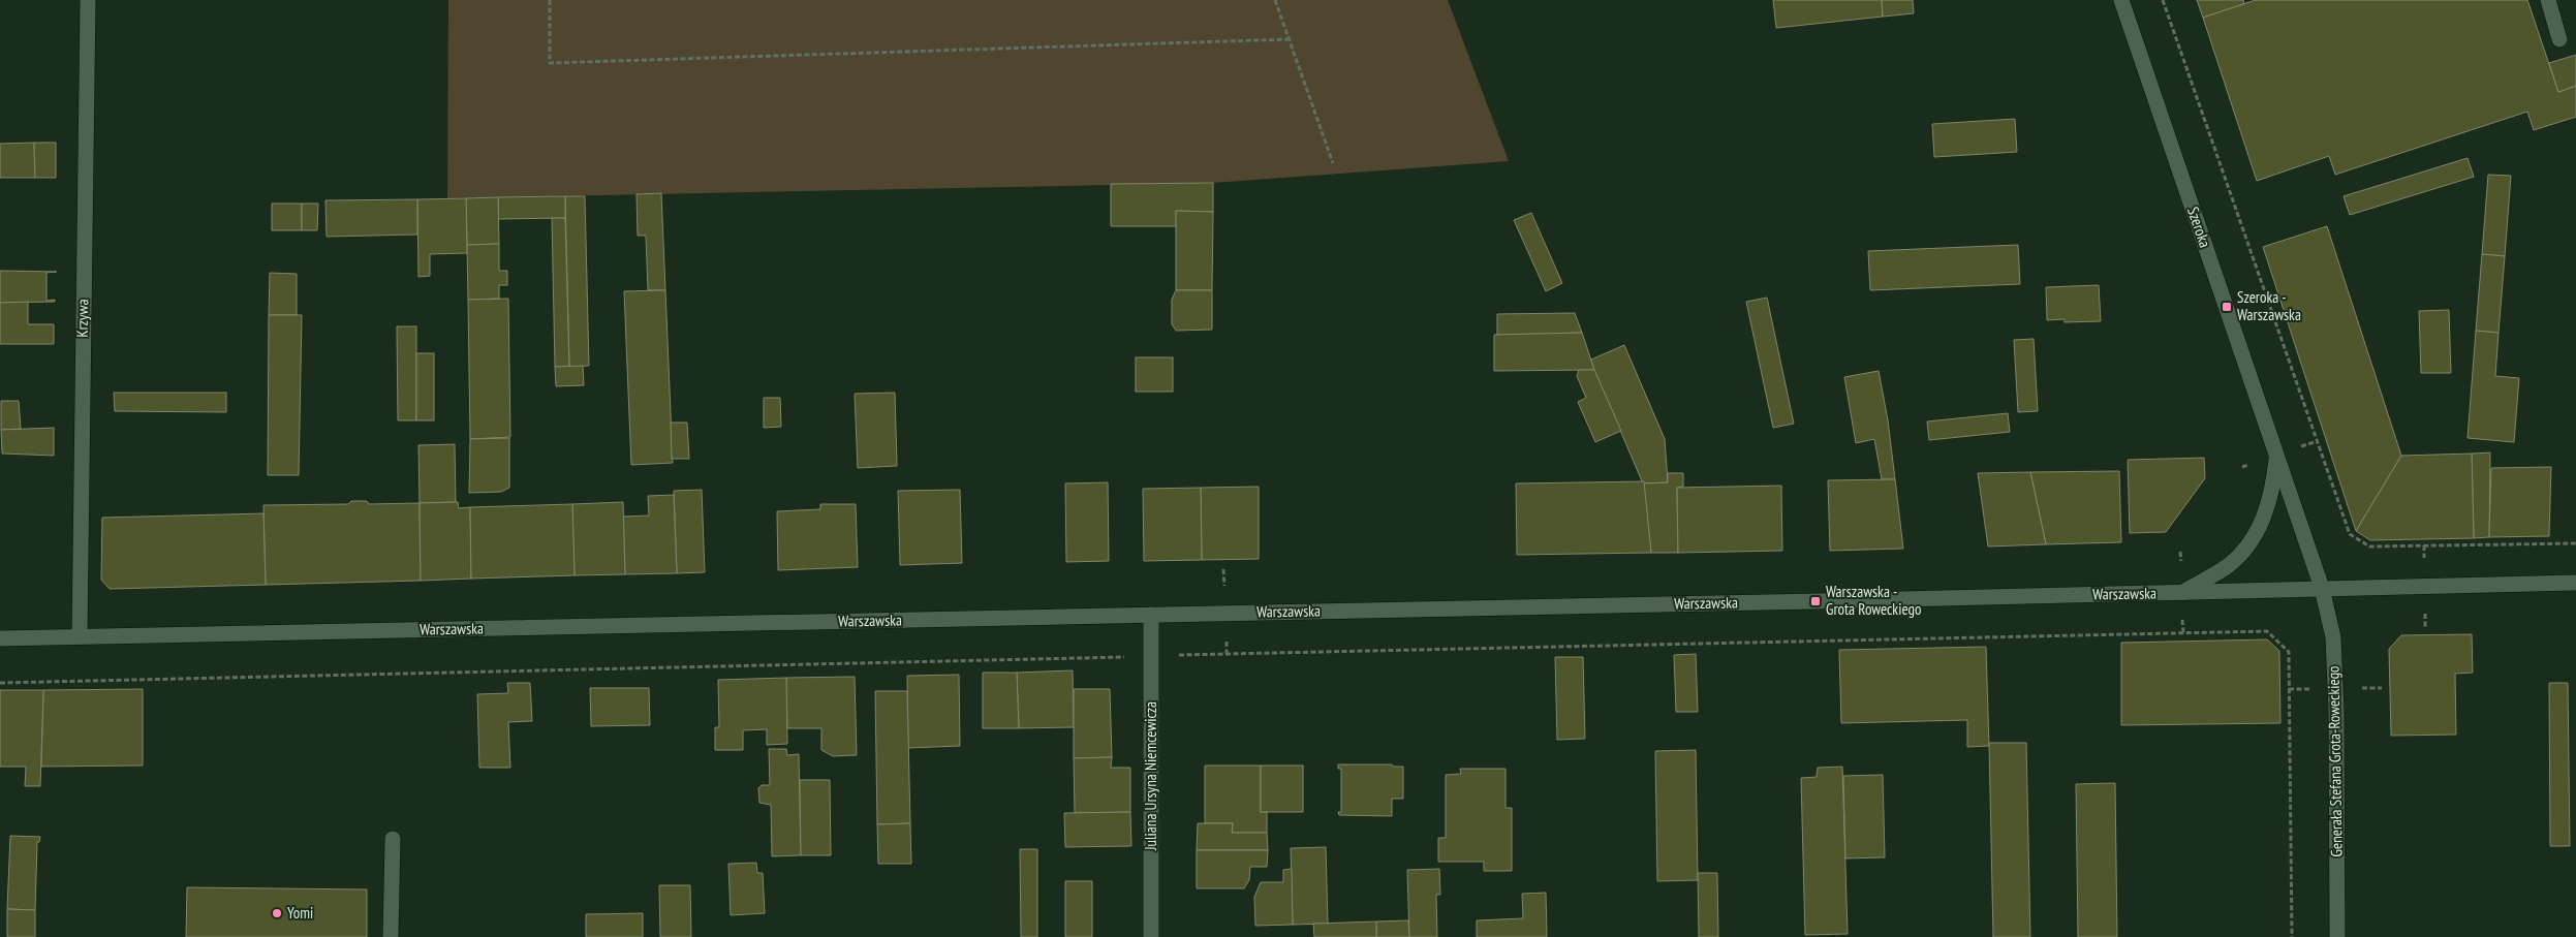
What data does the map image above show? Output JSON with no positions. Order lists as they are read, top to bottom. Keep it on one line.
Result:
{"streets":{"main road":["Szeroka","Krzywa","Warszawska","Generała Stefana Grota-Roweckiego","Juliana Ursyna Niemcewicza"]},"crossings":[["Szeroka","Warszawska"],["Szeroka","Generała Stefana Grota-Roweckiego"],["Krzywa","Warszawska"],["Warszawska","Generała Stefana Grota-Roweckiego"],["Warszawska","Juliana Ursyna Niemcewicza"]],"places":{"transit":["Szeroka - Warszawska","Warszawska - Grota Roweckiego"],"other":["Yomi"]}}
